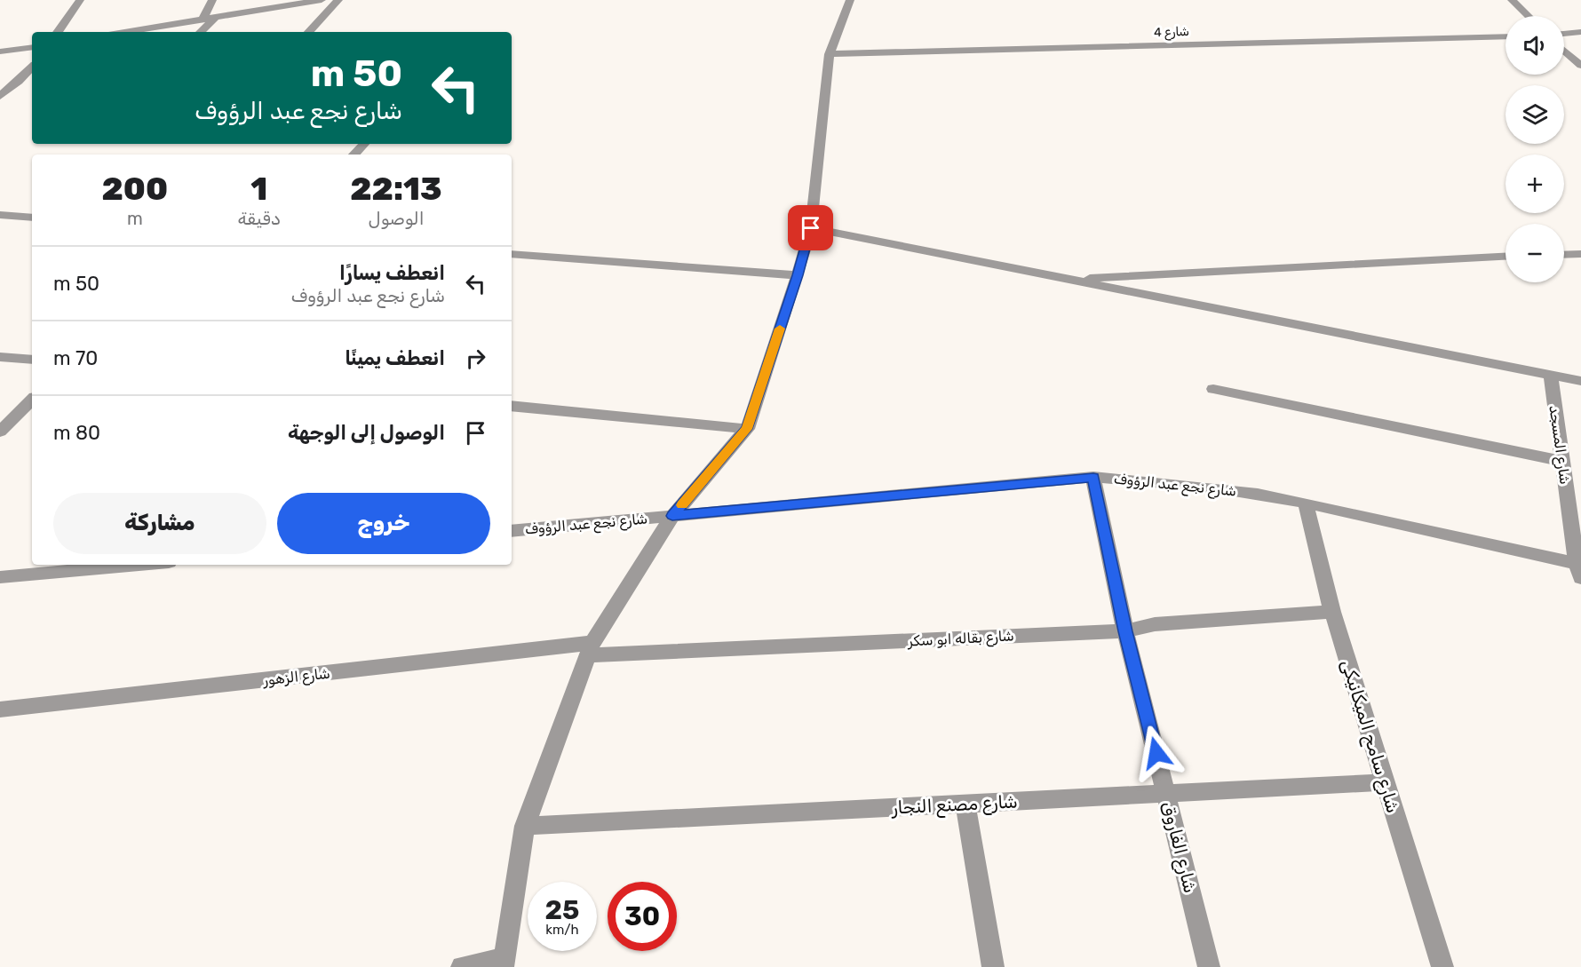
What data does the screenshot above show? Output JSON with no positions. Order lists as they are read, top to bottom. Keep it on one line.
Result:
{"streets":{"street":["شارع 4","شارع المسجد","شارع نجع عبد الرؤوف","شارع بقاله ابو سكر","شارع الزهور","شارع سامح الميكانيكى","شارع مصنع النجار","شارع الفاروق"]},"crossings":[["شارع المسجد","شارع نجع عبد الرؤوف"],["شارع نجع عبد الرؤوف","شارع سامح الميكانيكى"],["شارع نجع عبد الرؤوف","شارع الفاروق"],["شارع بقاله ابو سكر","شارع الزهور"],["شارع بقاله ابو سكر","شارع سامح الميكانيكى"],["شارع بقاله ابو سكر","شارع الفاروق"],["شارع سامح الميكانيكى","شارع مصنع النجار"],["شارع مصنع النجار","شارع الفاروق"]],"page":{"map_buttons":["+","−"],"turn":["50 m","شارع نجع عبد الرؤوف"],"eta":["22:13","الوصول","1","دقيقة","200","m"],"list":[{"name":"انعطف يسارًا","note":"شارع نجع عبد الرؤوف","value":"50 m"},{"name":"انعطف يمينًا","value":"70 m"},{"name":"الوصول إلى الوجهة","value":"80 m"}],"buttons":["خروج","مشاركة"],"speed":"25 km/h","limit":"30"}}
